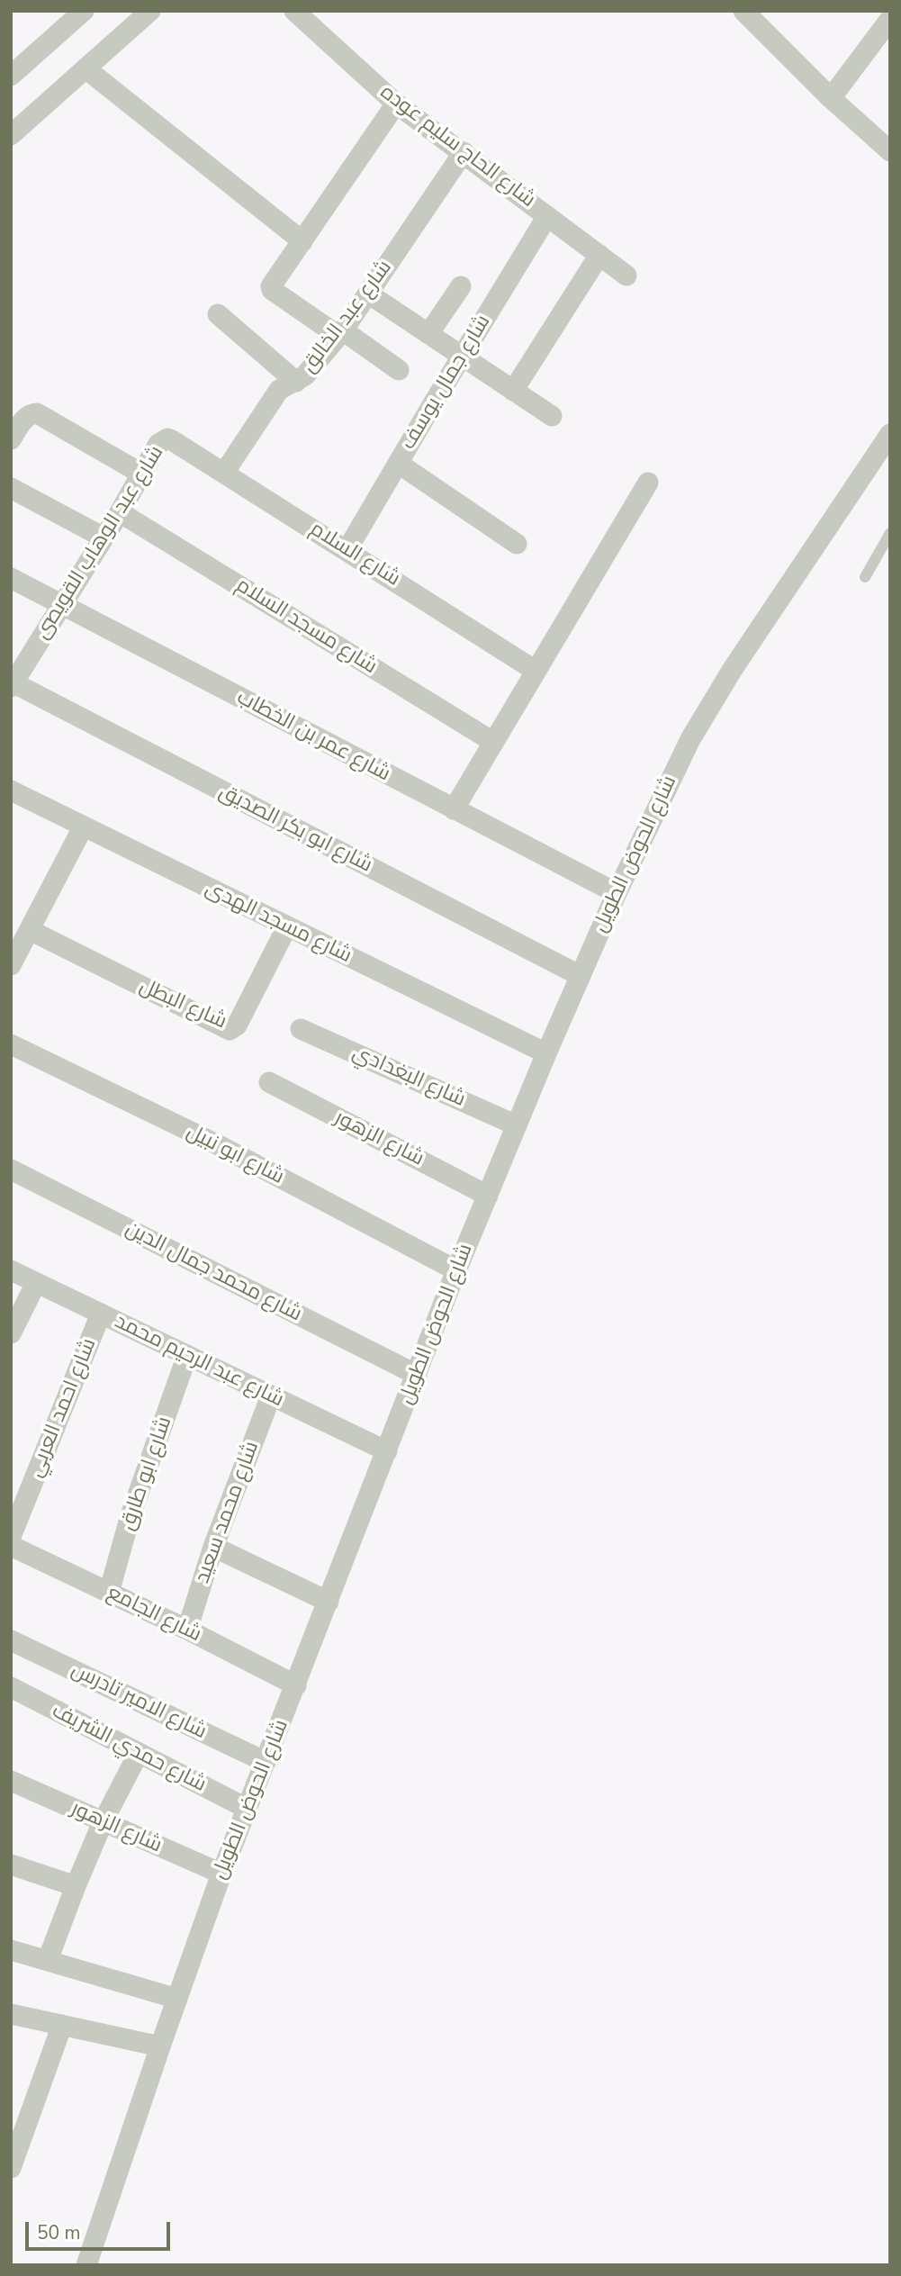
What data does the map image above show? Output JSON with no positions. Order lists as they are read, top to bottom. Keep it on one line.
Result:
{"streets":{"street":["شارع الحاج سليم عوده","شارع عبد الخالق","شارع جمال يوسف","شارع عبد الوهاب القويصى","شارع السلام","شارع مسجد السلام","شارع عمر بن الخطاب","شارع ابو بكر الصديق","شارع الحوض الطويل","شارع مسجد الهدى","شارع البطل","شارع البغدادي","شارع الزهور","شارع ابو نبيل","شارع محمد جمال الدين","شارع عبد الرحيم محمد","شارع احمد العربي","شارع ابو طارق","شارع محمد سعيد","شارع الجامع","شارع الامير تادرس","شارع حمدي الشريف"]},"crossings":[["شارع الحاج سليم عوده","شارع عبد الخالق"],["شارع الحاج سليم عوده","شارع جمال يوسف"],["شارع عبد الخالق","شارع السلام"],["شارع جمال يوسف","شارع السلام"],["شارع عبد الوهاب القويصى","شارع السلام"],["شارع عبد الوهاب القويصى","شارع مسجد السلام"],["شارع عبد الوهاب القويصى","شارع عمر بن الخطاب"],["شارع عبد الوهاب القويصى","شارع ابو بكر الصديق"],["شارع عمر بن الخطاب","شارع الحوض الطويل"],["شارع ابو بكر الصديق","شارع الحوض الطويل"],["شارع الحوض الطويل","شارع مسجد الهدى"],["شارع الحوض الطويل","شارع البغدادي"],["شارع الحوض الطويل","شارع الزهور"],["شارع الحوض الطويل","شارع ابو نبيل"],["شارع الحوض الطويل","شارع محمد جمال الدين"],["شارع الحوض الطويل","شارع عبد الرحيم محمد"],["شارع الحوض الطويل","شارع الجامع"],["شارع الحوض الطويل","شارع الامير تادرس"],["شارع الحوض الطويل","شارع حمدي الشريف"],["شارع مسجد الهدى","شارع البطل"],["شارع عبد الرحيم محمد","شارع احمد العربي"],["شارع عبد الرحيم محمد","شارع ابو طارق"],["شارع عبد الرحيم محمد","شارع محمد سعيد"],["شارع ابو طارق","شارع الجامع"],["شارع محمد سعيد","شارع الجامع"]],"scale_bar":"50 m"}
